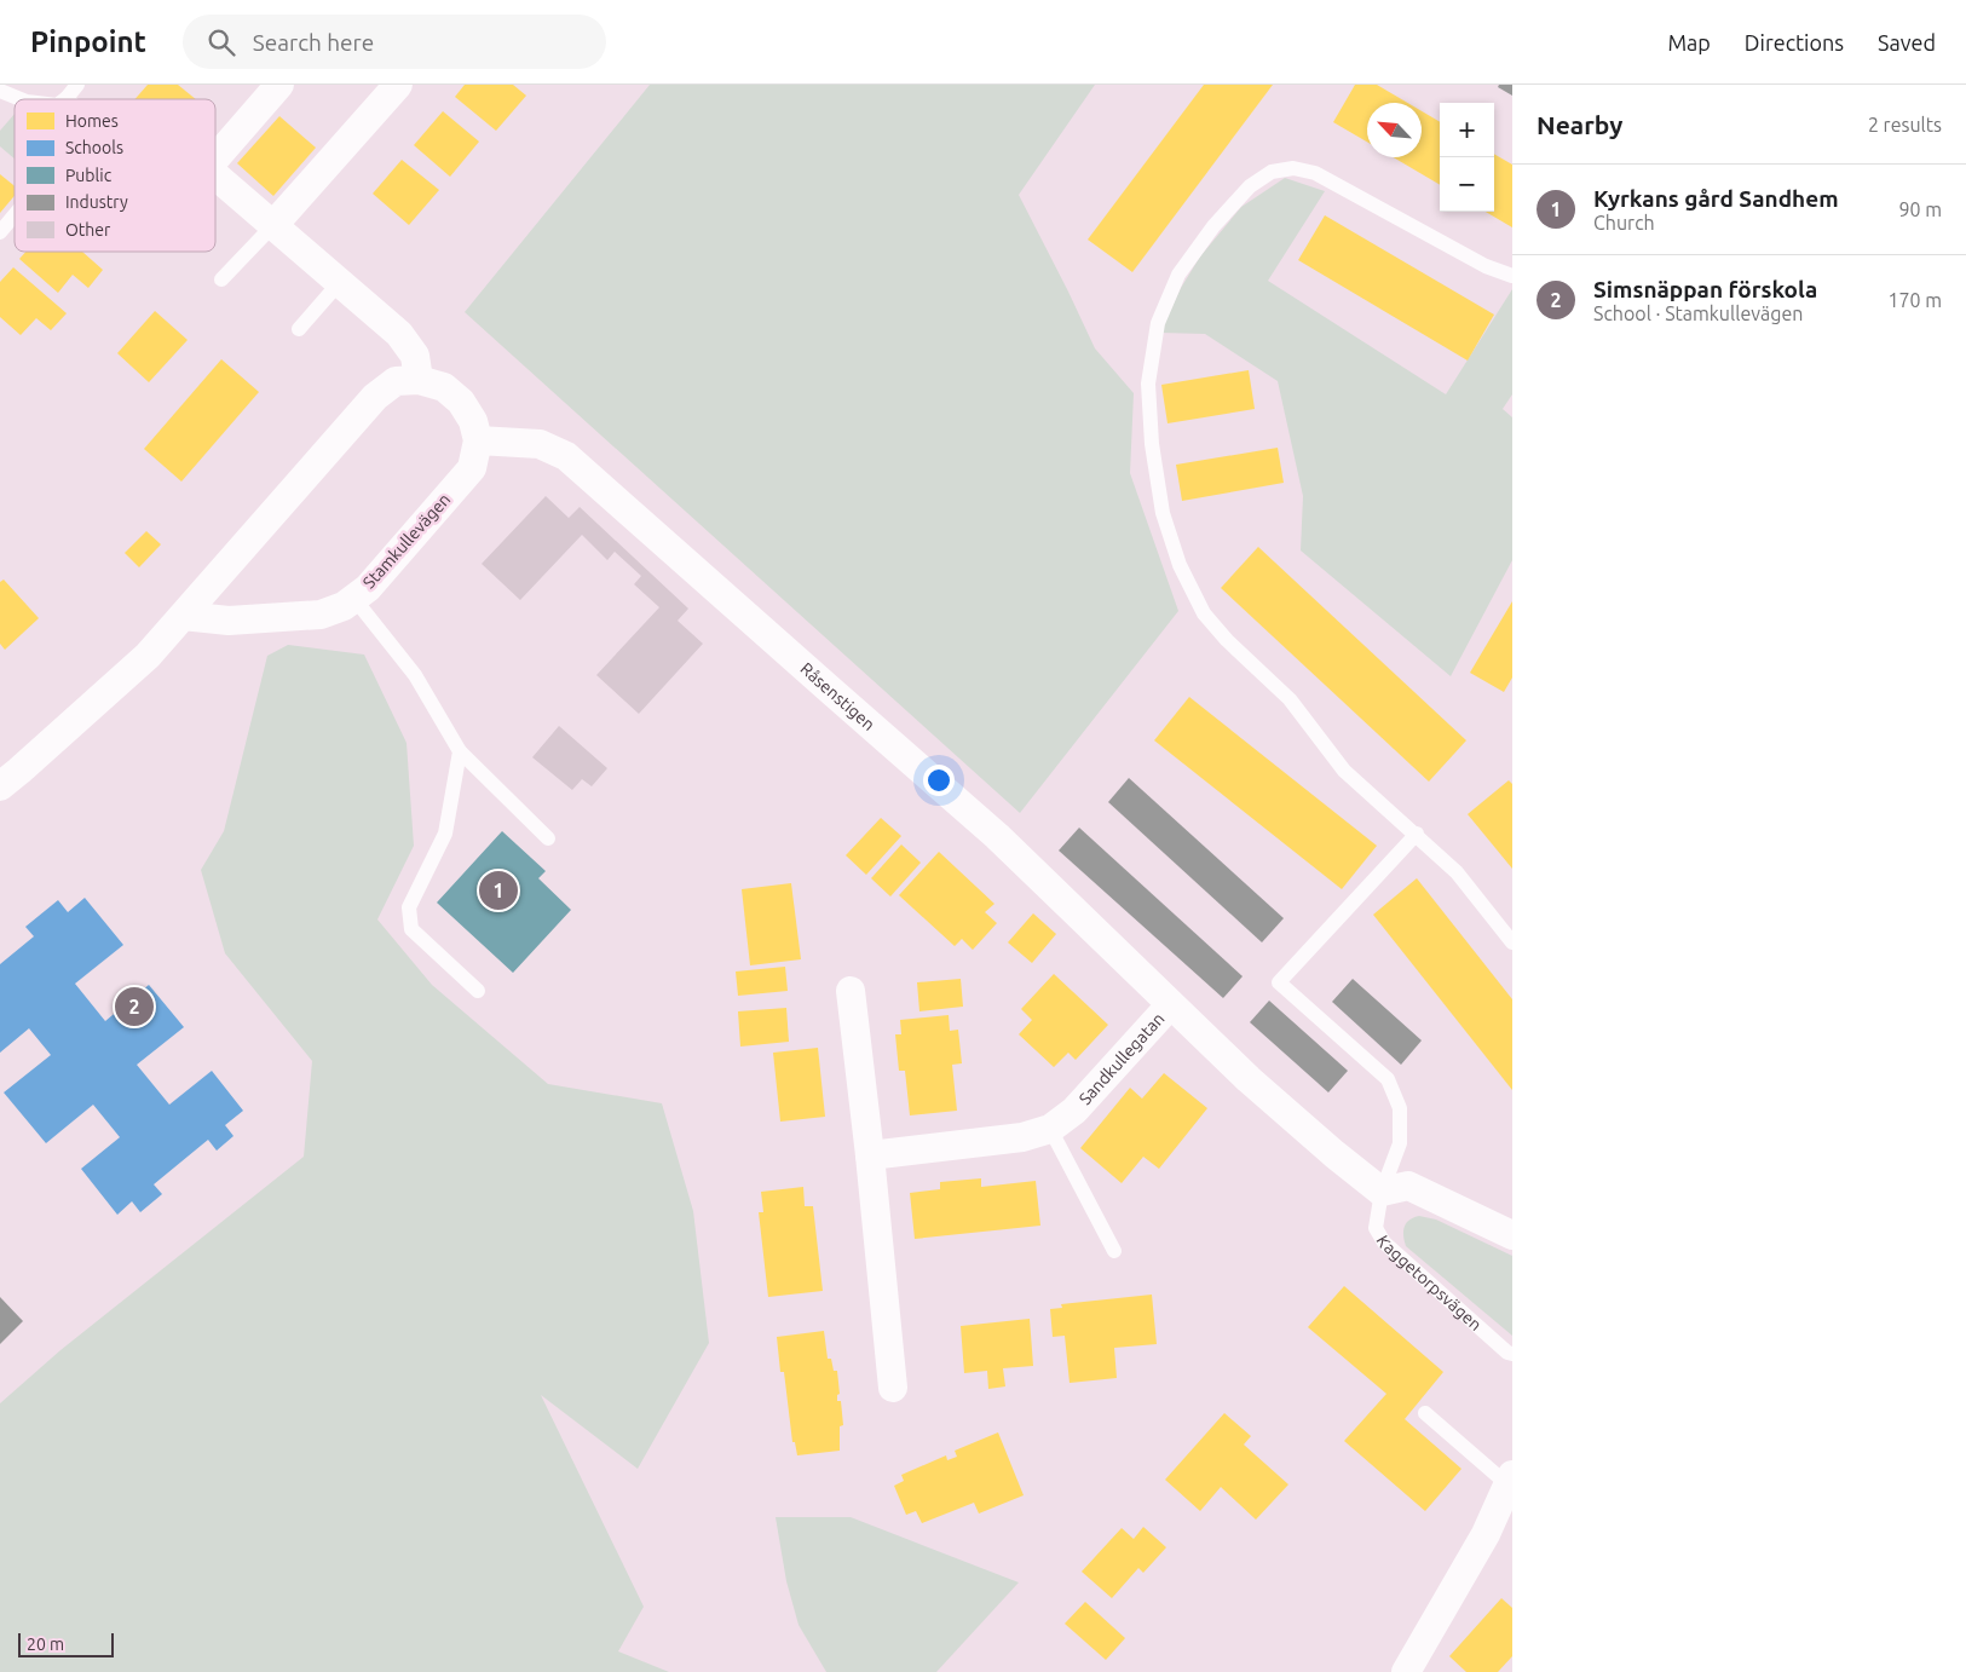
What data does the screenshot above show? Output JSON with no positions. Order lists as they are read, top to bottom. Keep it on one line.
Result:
{"streets":{"street":["Stamkullevägen","Råsenstigen","Sandkullegatan"],"lane":["Kaggetorpsvägen"]},"crossings":[["Stamkullevägen","Råsenstigen"],["Råsenstigen","Sandkullegatan"],["Sandkullegatan","Kaggetorpsvägen"]],"legend":["Homes","Schools","Public","Industry","Other"],"scale_bar":"20 m","north":"top left","page":{"header":"Pinpoint","search":"Search here","nav":["Map","Directions","Saved"],"heading":["Nearby","2 results"],"map_buttons":["+","−"],"list":[{"mark":"1","name":"Kyrkans gård Sandhem","note":"Church","value":"90 m"},{"mark":"2","name":"Simsnäppan förskola","note":"School · Stamkullevägen","value":"170 m"}],"pins":["1","2"],"scale":"20 m"}}
